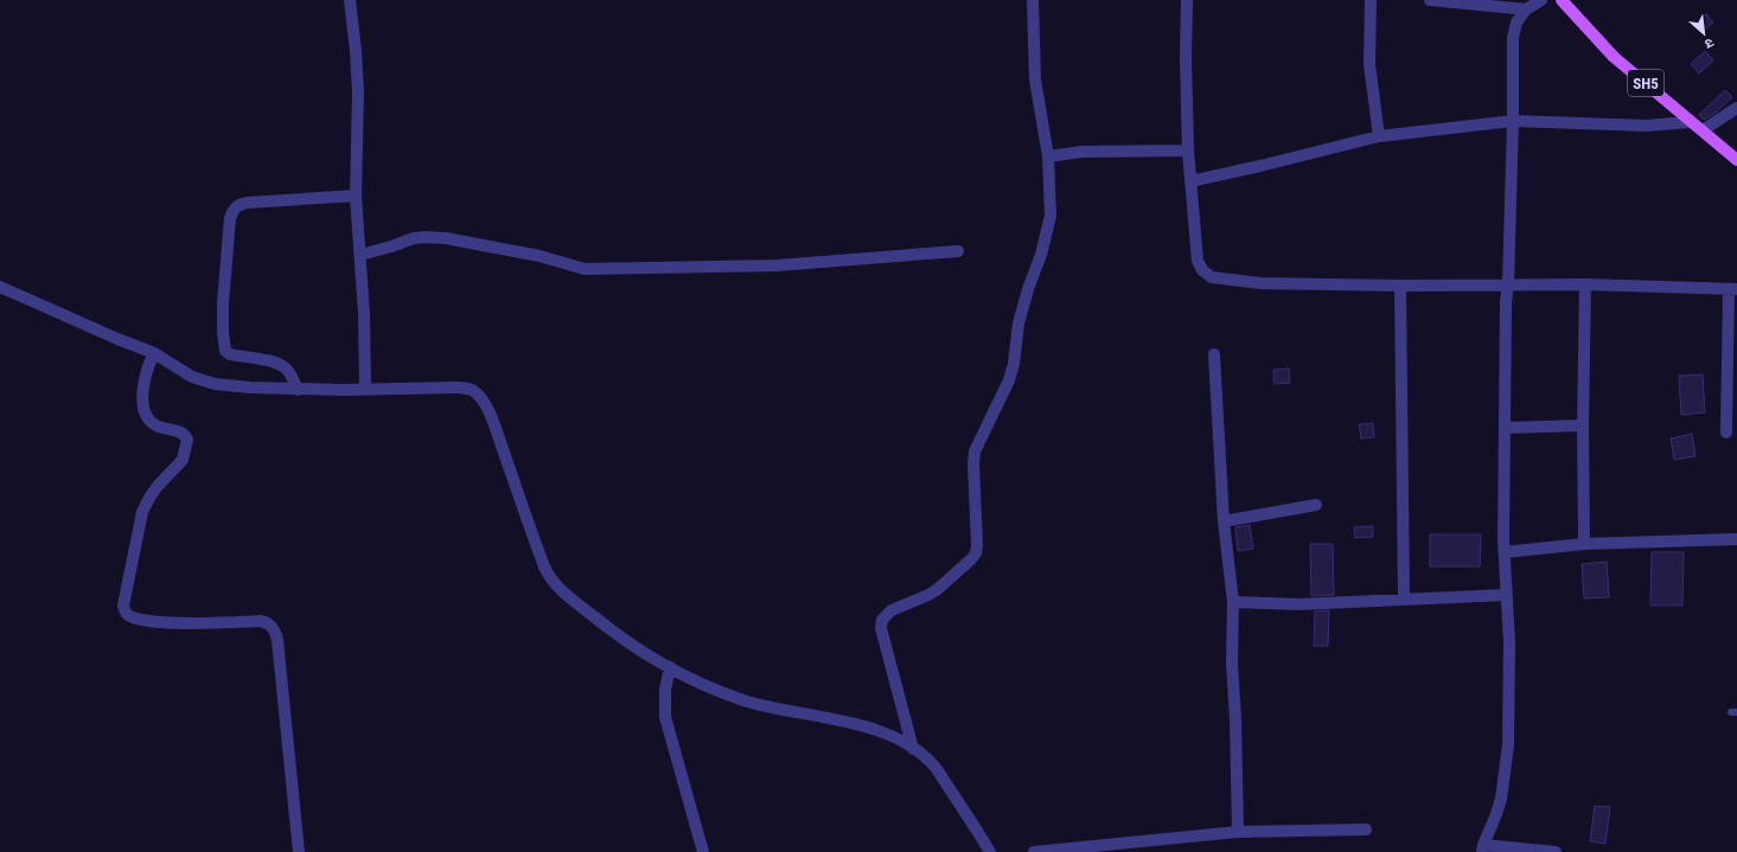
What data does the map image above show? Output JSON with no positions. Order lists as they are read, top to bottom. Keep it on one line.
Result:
{"streets":{"main road":["SH5"]},"north":"bottom right"}
